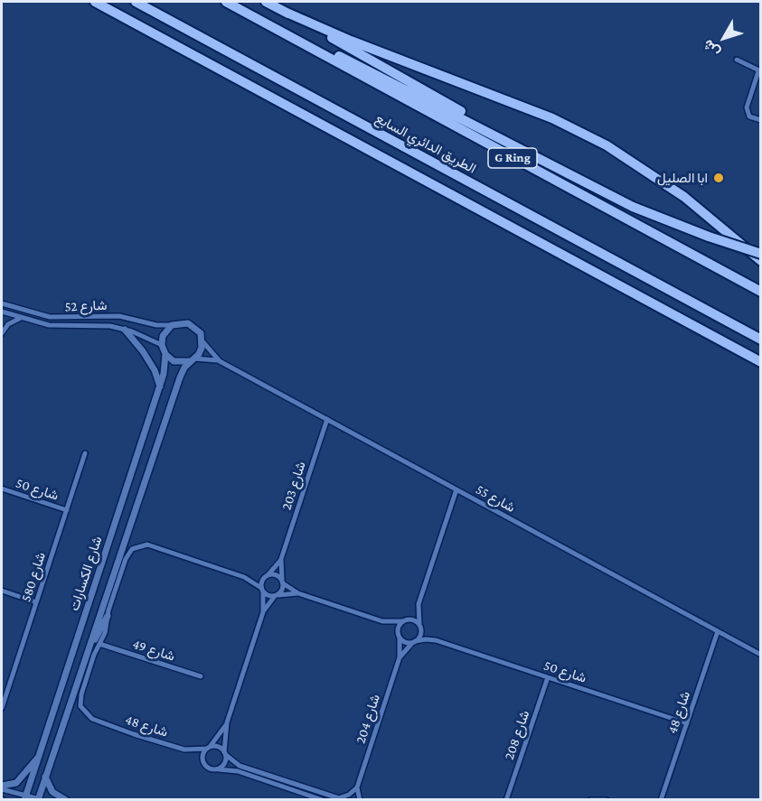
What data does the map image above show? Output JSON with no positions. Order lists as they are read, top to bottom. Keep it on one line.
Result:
{"streets":{"highway":["الطريق الدائري السابع","G Ring"],"street":["شارع 52","شارع 203","شارع 50","شارع 55","شارع الكسارات","شارع 580","شارع 49","شارع 48","شارع 204","شارع 208"]},"crossings":[["شارع 52","شارع 55"],["شارع 52","شارع الكسارات"],["شارع 203","شارع 55"],["شارع 50","شارع 580"],["شارع 50","شارع 48"],["شارع 50","شارع 204"],["شارع 50","شارع 208"],["شارع 55","شارع الكسارات"],["شارع 55","شارع 48"],["شارع 49","شارع 48"]],"places":["ابا الصليل"],"north":"bottom left"}
